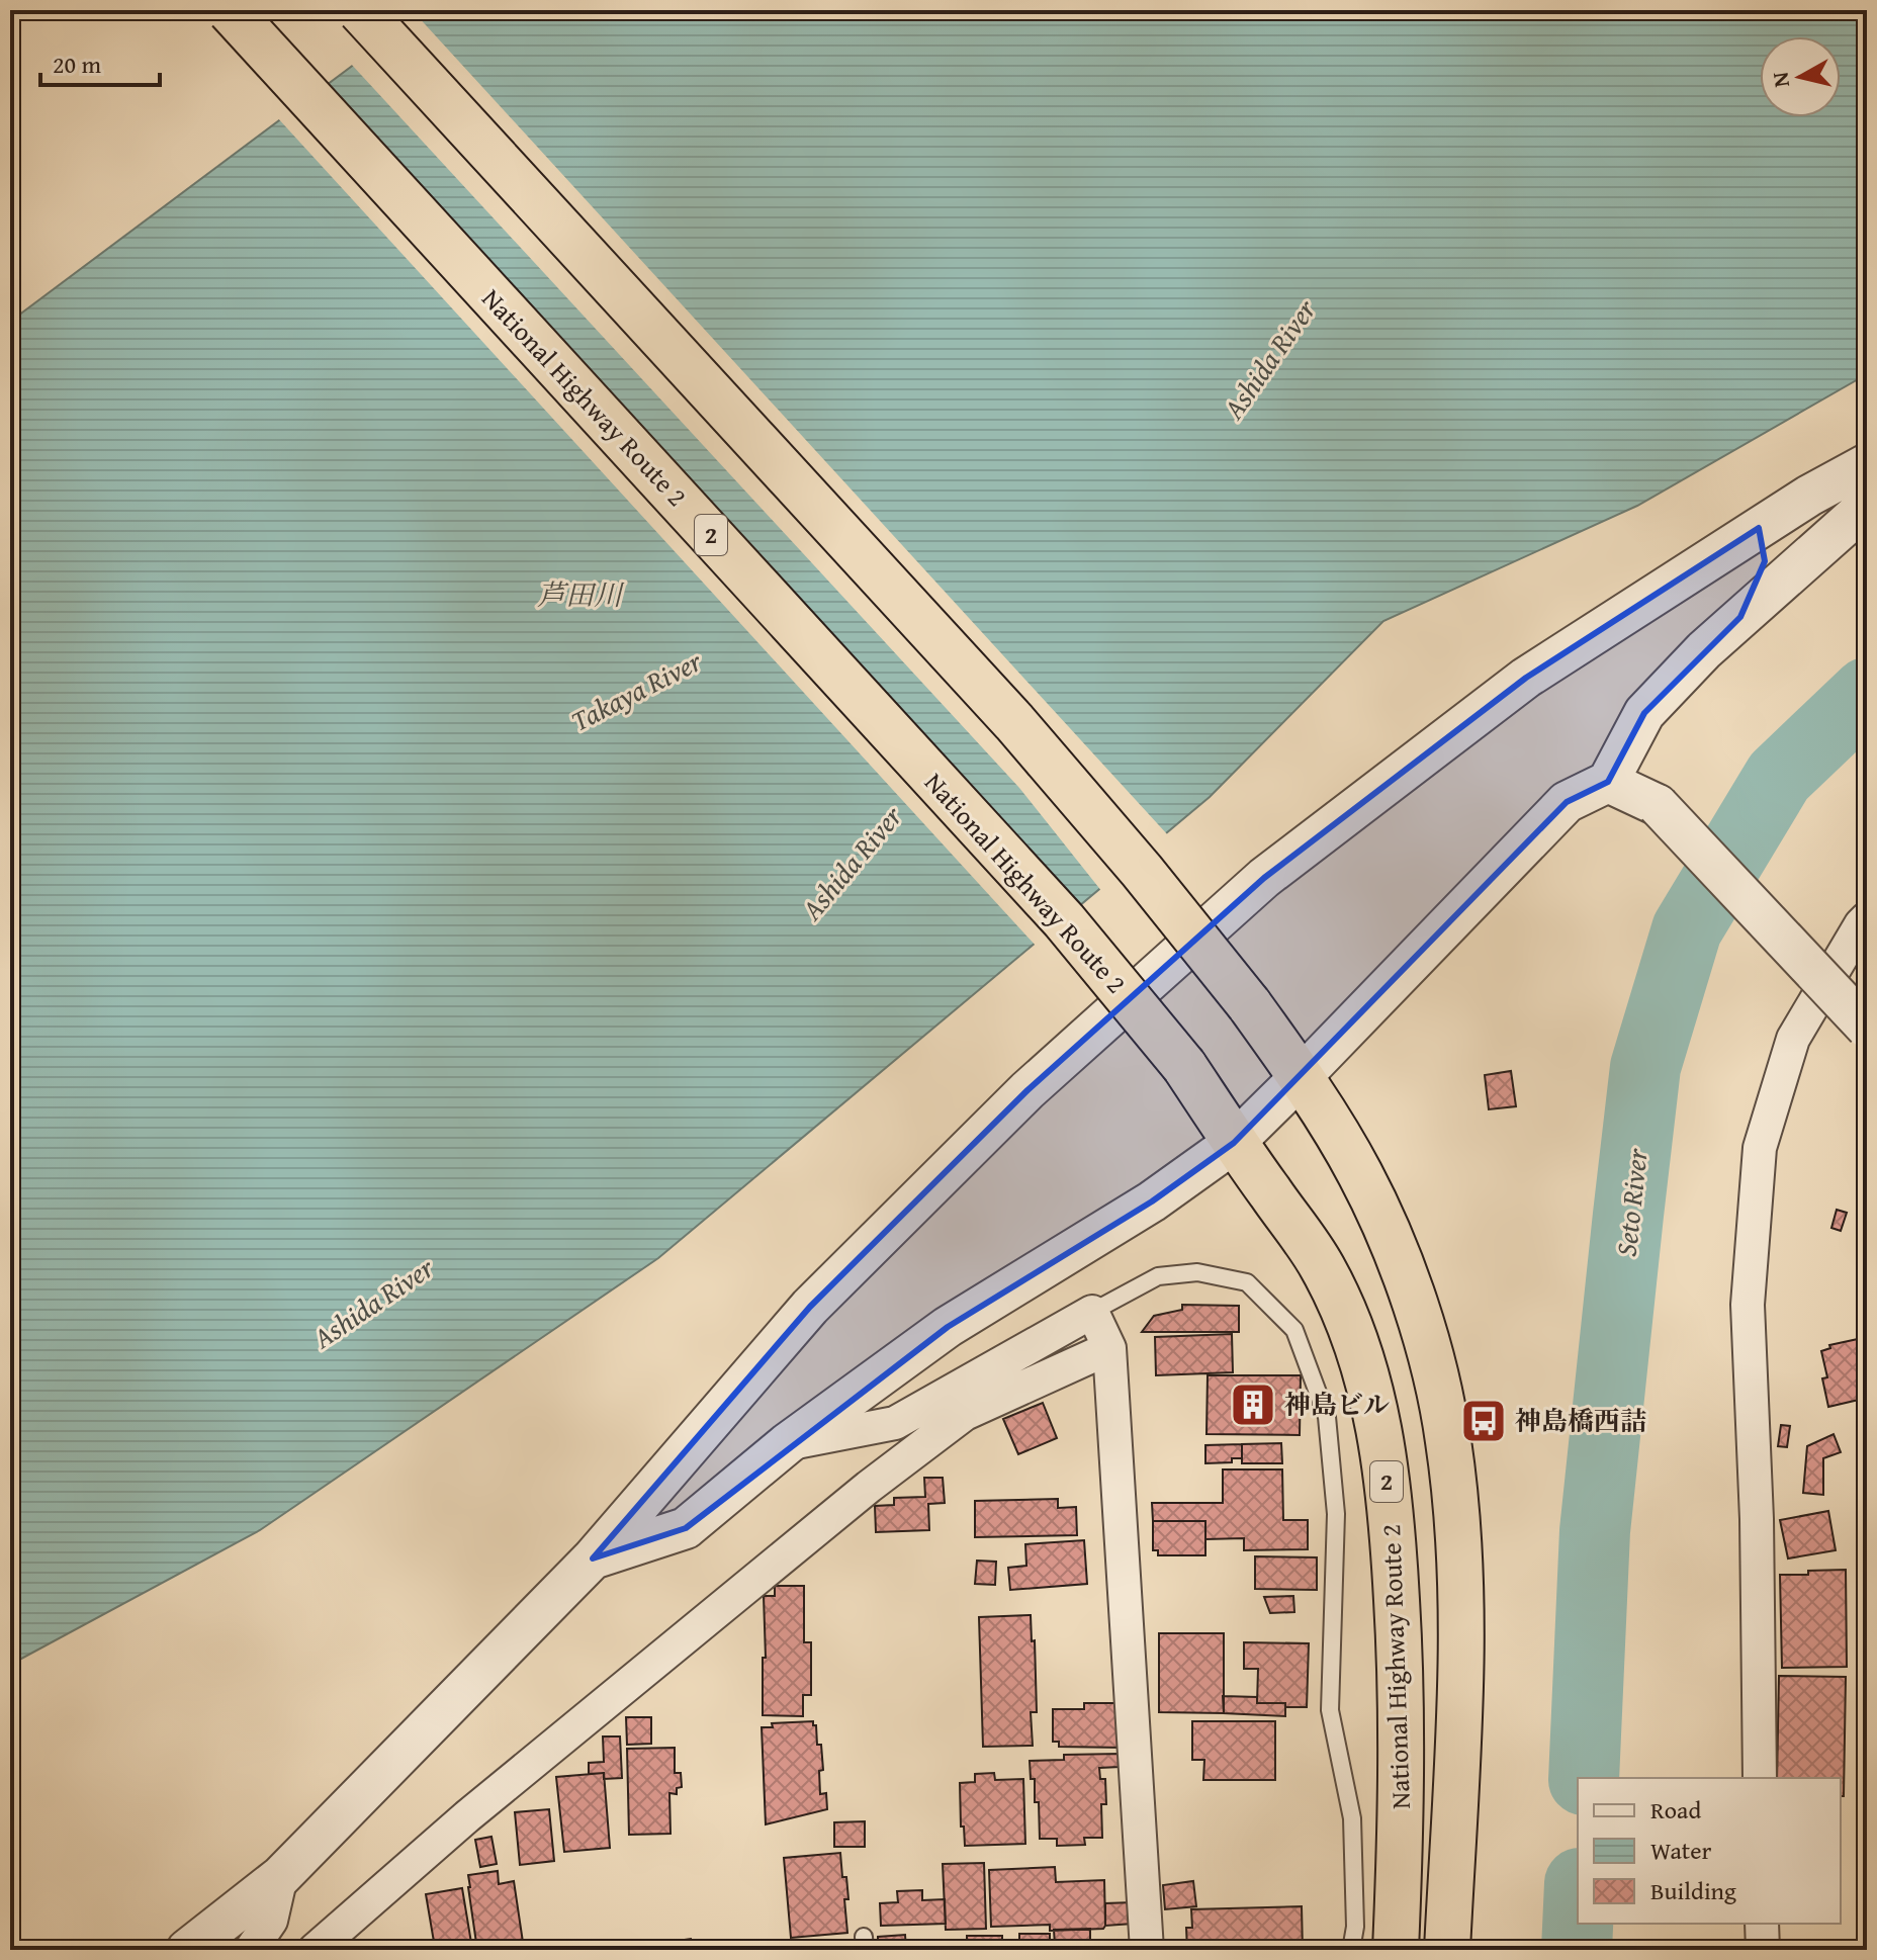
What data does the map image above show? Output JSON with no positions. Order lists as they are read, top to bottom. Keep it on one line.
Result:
{"streets":{"highway":["National Highway Route 2","2"]},"water":["Ashida River","芦田川","Takaya River","Seto River"],"places":{"building":["神島ビル"],"bus stop":["神島橋西詰"]},"legend":["Road","Water","Building"],"scale_bar":"20 m","north":"left"}
